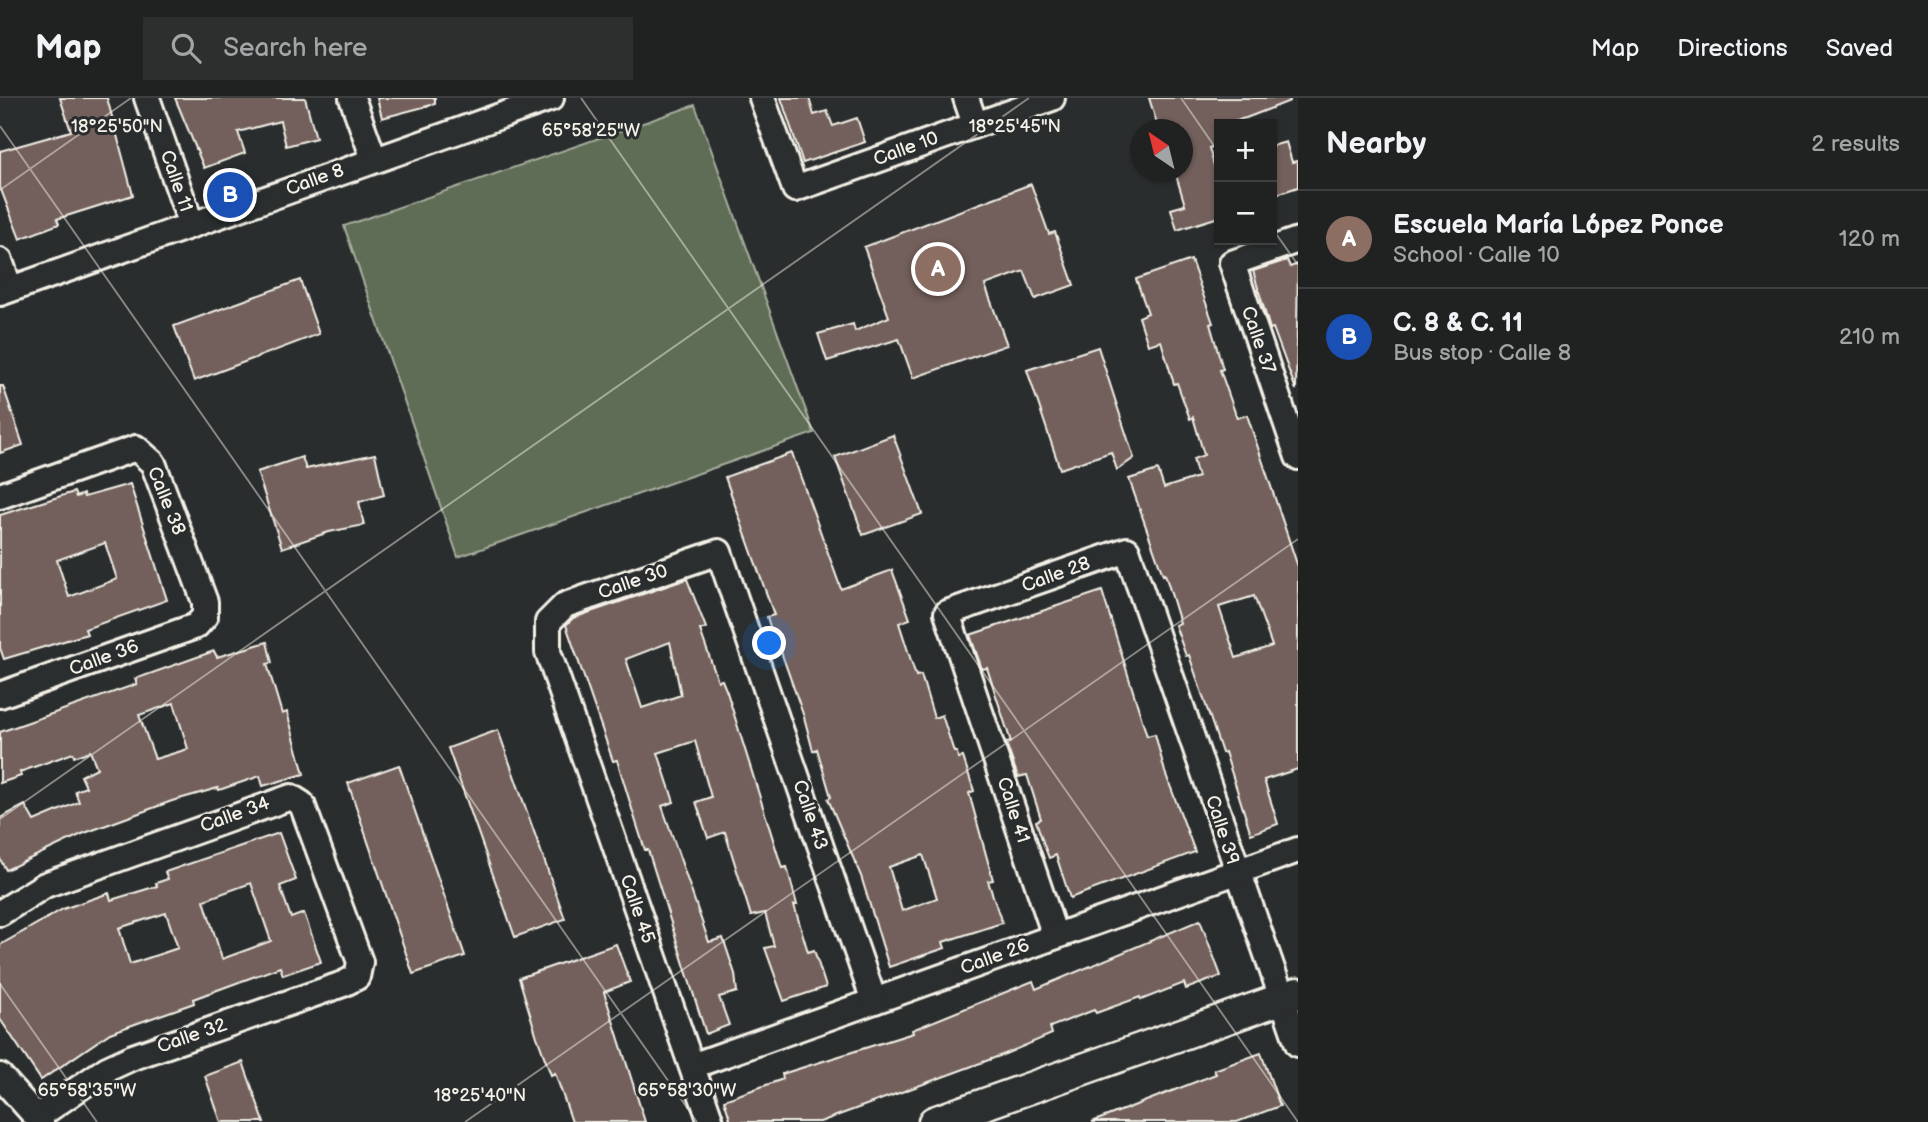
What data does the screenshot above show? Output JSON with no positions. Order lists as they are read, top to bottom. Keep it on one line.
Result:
{"streets":{"street":["Calle 10","Calle 8","Calle 11","Calle 37","Calle 38","Calle 28","Calle 30","Calle 36","Calle 41","Calle 34","Calle 43","Calle 39","Calle 45","Calle 26","Calle 32"]},"crossings":[["Calle 8","Calle 11"],["Calle 38","Calle 36"],["Calle 28","Calle 41"],["Calle 28","Calle 39"],["Calle 30","Calle 43"],["Calle 30","Calle 45"],["Calle 41","Calle 26"],["Calle 34","Calle 32"],["Calle 43","Calle 26"],["Calle 39","Calle 26"],["Calle 45","Calle 26"]],"north":"top left","page":{"header":"Map","search":"Search here","nav":["Map","Directions","Saved"],"heading":["Nearby","2 results"],"map_buttons":["+","−"],"pins":["B","A"],"list":[{"mark":"A","name":"Escuela María López Ponce","note":"School · Calle 10","value":"120 m"},{"mark":"B","name":"C. 8 & C. 11","note":"Bus stop · Calle 8","value":"210 m"}]},"coordinates":["18°25'50\"N","18°25'45\"N","65°58'25\"W","65°58'35\"W","65°58'30\"W","18°25'40\"N"]}
